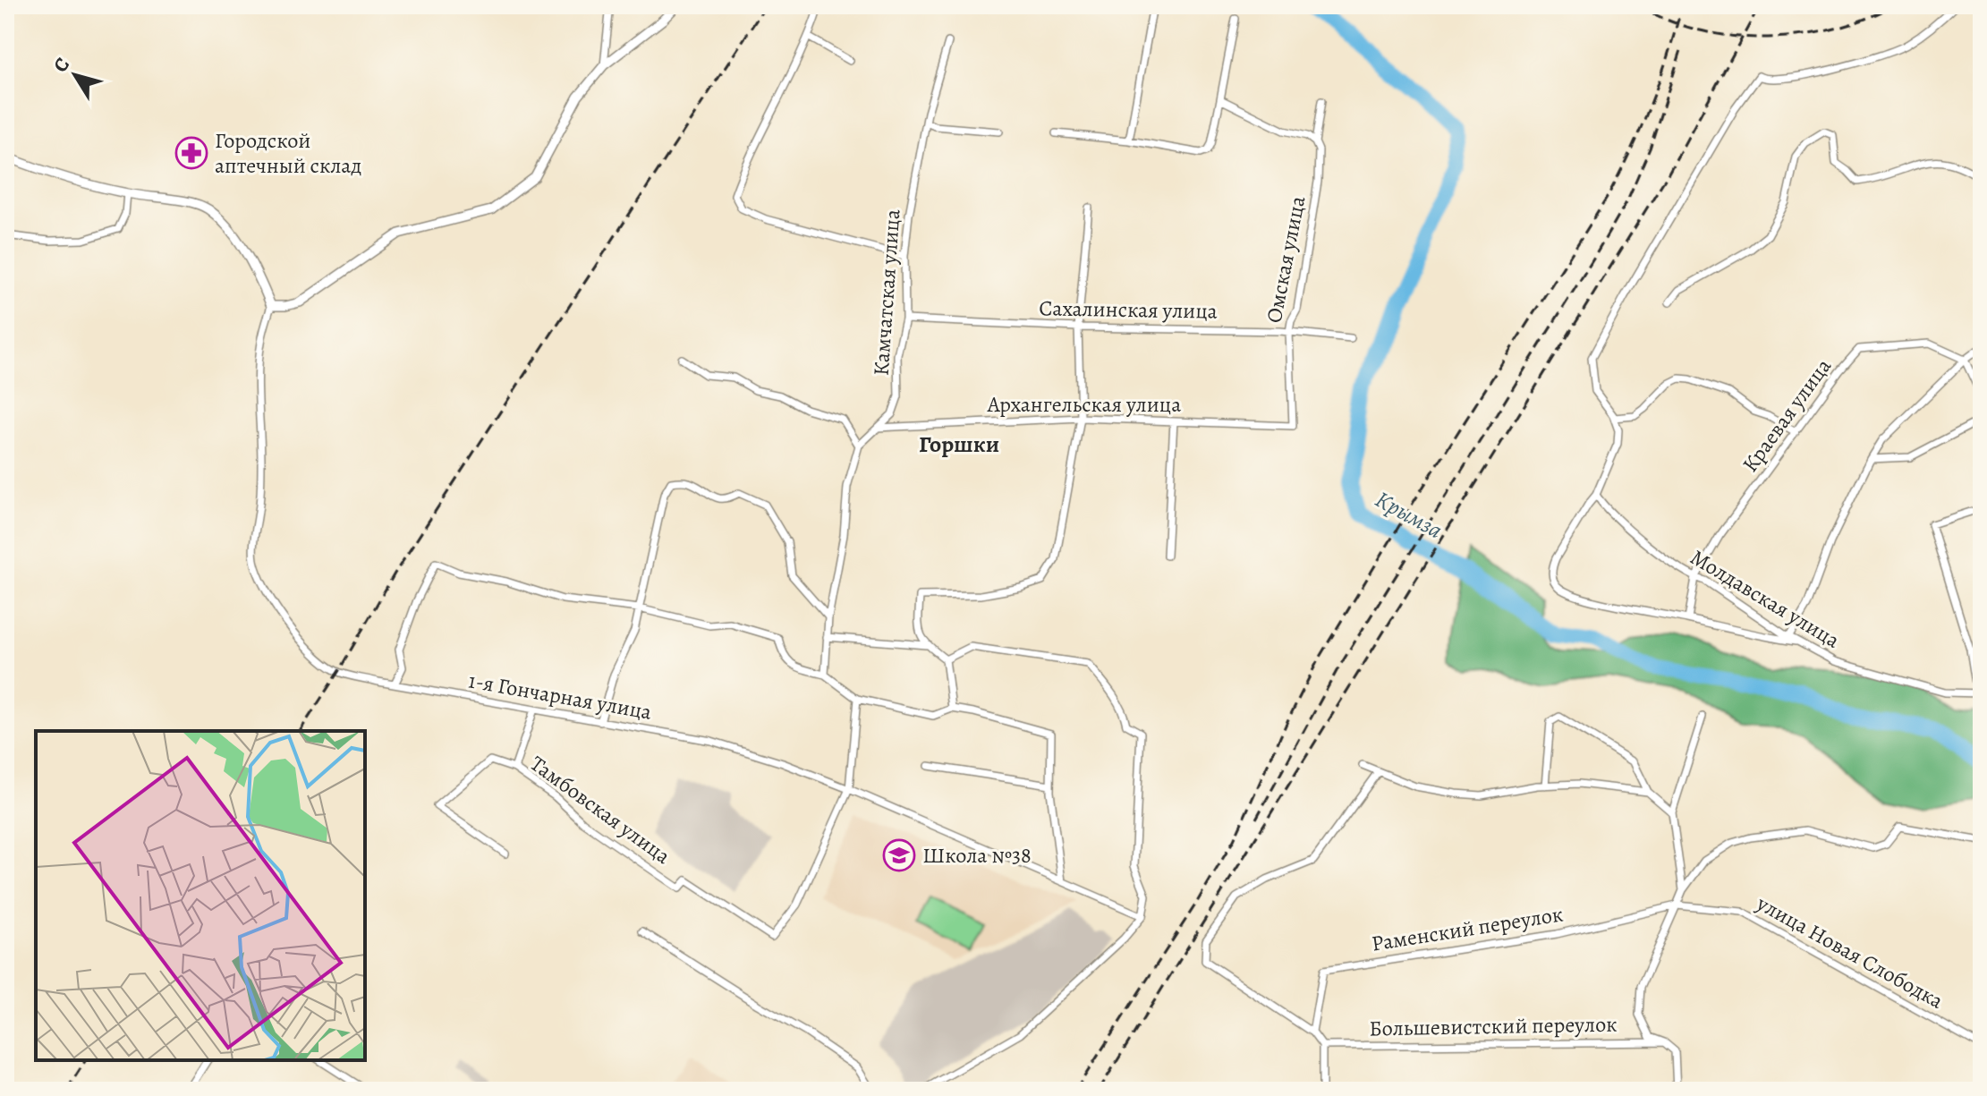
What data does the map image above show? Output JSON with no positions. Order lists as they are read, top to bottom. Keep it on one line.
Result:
{"streets":{"street":["Омская улица","Камчатская улица","Сахалинская улица","Архангельская улица","Краевая улица","Молдавская улица","1-я Гончарная улица","Тамбовская улица","Раменский переулок","улица Новая Слободка","Большевистский переулок"]},"crossings":[["Омская улица","Сахалинская улица"],["Омская улица","Архангельская улица"],["Камчатская улица","Сахалинская улица"],["Камчатская улица","Архангельская улица"],["Краевая улица","Молдавская улица"],["1-я Гончарная улица","Тамбовская улица"],["Раменский переулок","улица Новая Слободка"]],"districts":["Горшки"],"water":["Крымза"],"places":{"pharmacy":["Городской аптечный склад"],"school or university":["Школа №38"]},"north":"top left"}
